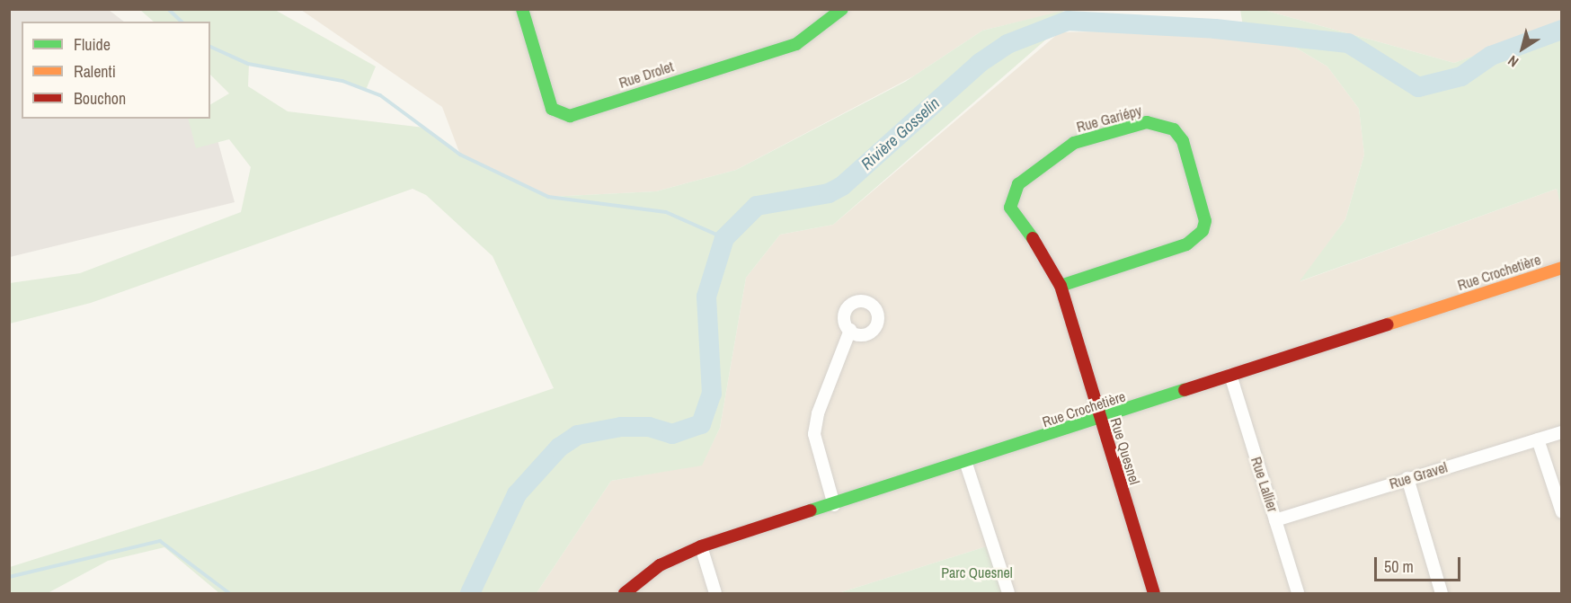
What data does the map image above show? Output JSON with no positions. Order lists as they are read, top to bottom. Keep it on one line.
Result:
{"streets":{"street":["Rue Drolet","Rue Gariépy","Rue Crochetière","Rue Quesnel","Rue Gravel","Rue Lallier"]},"crossings":[["Rue Gariépy","Rue Quesnel"],["Rue Crochetière","Rue Quesnel"],["Rue Crochetière","Rue Lallier"],["Rue Gravel","Rue Lallier"]],"water":["Rivière Gosselin"],"parks":["Parc Quesnel"],"legend":["Fluide","Ralenti","Bouchon"],"scale_bar":"50 m","north":"bottom left"}
